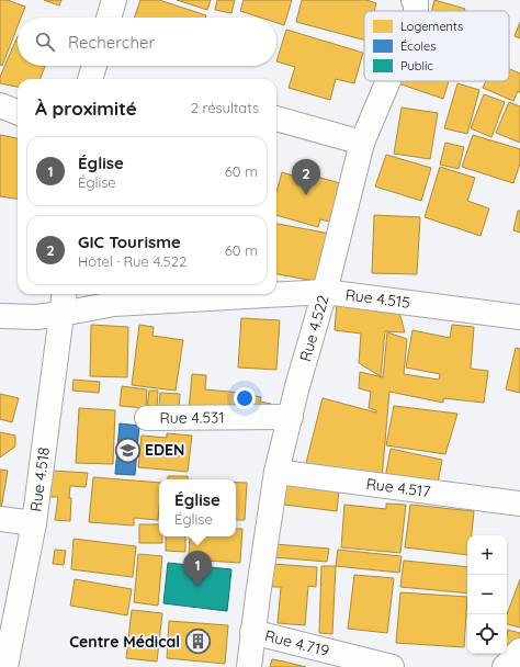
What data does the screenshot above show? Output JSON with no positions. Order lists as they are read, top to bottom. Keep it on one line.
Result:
{"streets":{"street":["Rue 4.515","Rue 4.522","Rue 4.531","Rue 4.518","Rue 4.517","Rue 4.719"]},"crossings":[["Rue 4.515","Rue 4.522"],["Rue 4.515","Rue 4.518"],["Rue 4.522","Rue 4.531"],["Rue 4.522","Rue 4.517"],["Rue 4.522","Rue 4.719"]],"places":{"school or university":["EDEN"],"building":["Centre Médical"]},"legend":["Logements","Écoles","Public"],"page":{"search":"Rechercher","heading":["À proximité","2 résultats"],"list":[{"mark":"1","name":"Église","note":"Église","value":"60 m"},{"mark":"2","name":"GIC Tourisme","note":"Hôtel · Rue 4.522","value":"60 m"}],"pins":["2","1"],"popup":["Église","Église"],"map_buttons":["+","−"]}}
